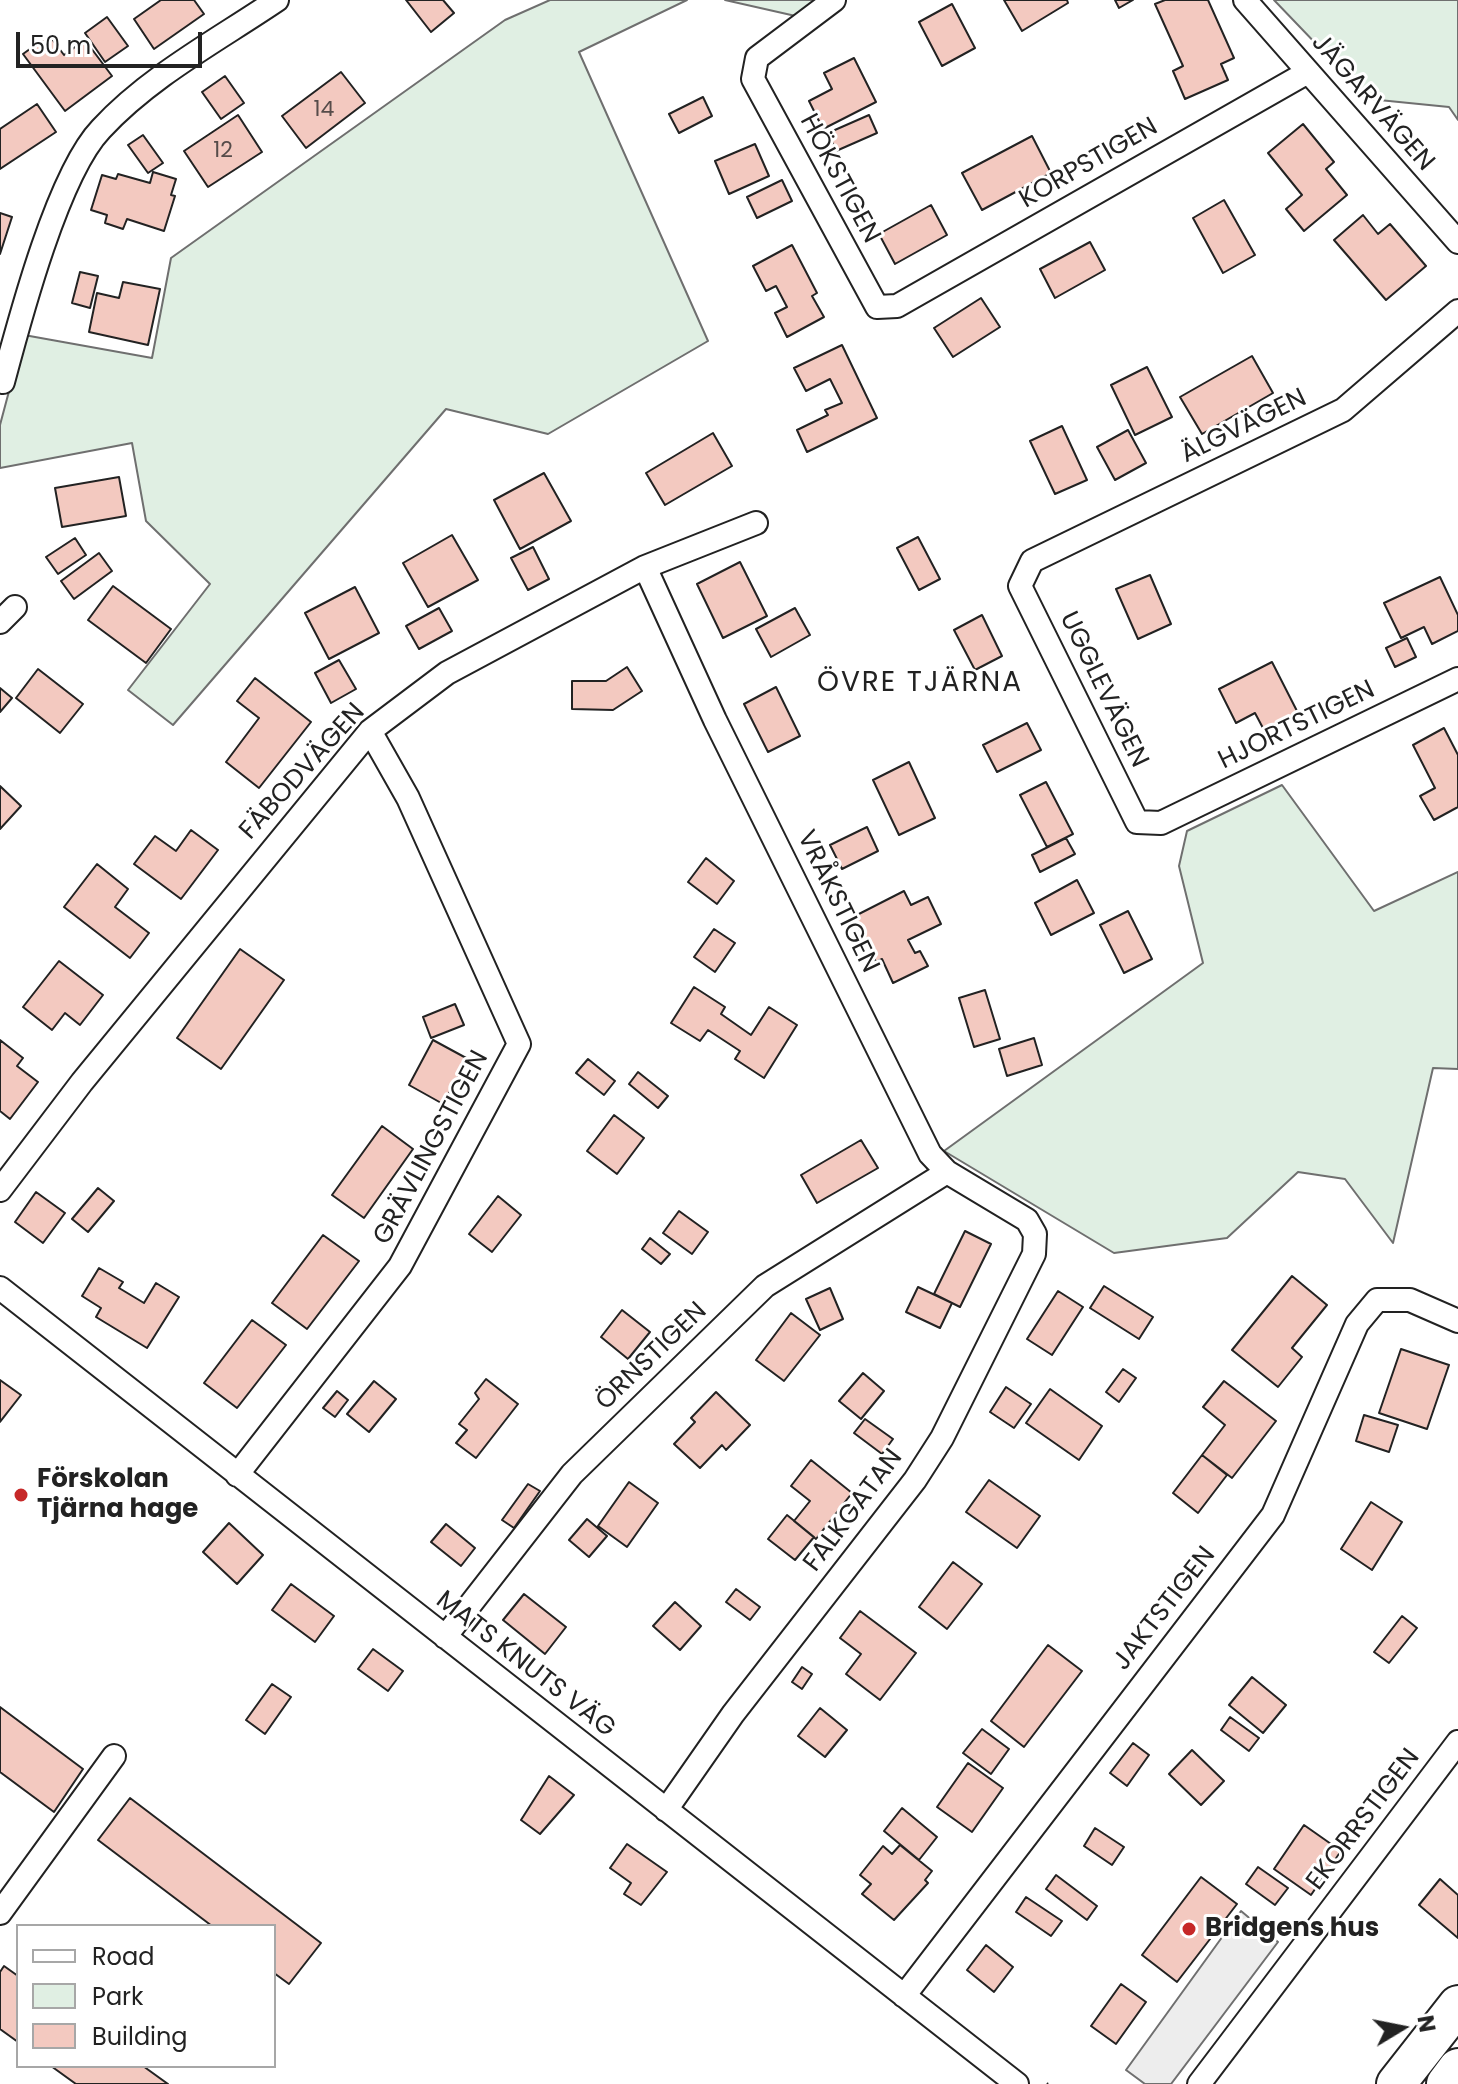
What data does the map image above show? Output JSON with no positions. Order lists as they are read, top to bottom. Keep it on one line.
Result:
{"streets":{"street":["JÄGARVÄGEN","KORPSTIGEN","HÖKSTIGEN","ÄLGVÄGEN","UGGLEVÄGEN","HJORTSTIGEN","FÄBODVÄGEN","VRÅKSTIGEN","GRÄVLINGSTIGEN","ÖRNSTIGEN","FALKGATAN","JAKTSTIGEN","MATS KNUTS VÄG","EKORRSTIGEN"]},"crossings":[["JÄGARVÄGEN","KORPSTIGEN"],["KORPSTIGEN","HÖKSTIGEN"],["ÄLGVÄGEN","UGGLEVÄGEN"],["UGGLEVÄGEN","HJORTSTIGEN"],["FÄBODVÄGEN","VRÅKSTIGEN"],["FÄBODVÄGEN","GRÄVLINGSTIGEN"],["VRÅKSTIGEN","ÖRNSTIGEN"],["VRÅKSTIGEN","FALKGATAN"],["GRÄVLINGSTIGEN","MATS KNUTS VÄG"],["ÖRNSTIGEN","MATS KNUTS VÄG"],["FALKGATAN","MATS KNUTS VÄG"],["JAKTSTIGEN","MATS KNUTS VÄG"]],"districts":["ÖVRE TJÄRNA"],"places":["Förskolan Tjärna hage","Bridgens hus"],"house_numbers":["14","12"],"legend":["Road","Park","Building"],"scale_bar":"50 m","north":"right"}
